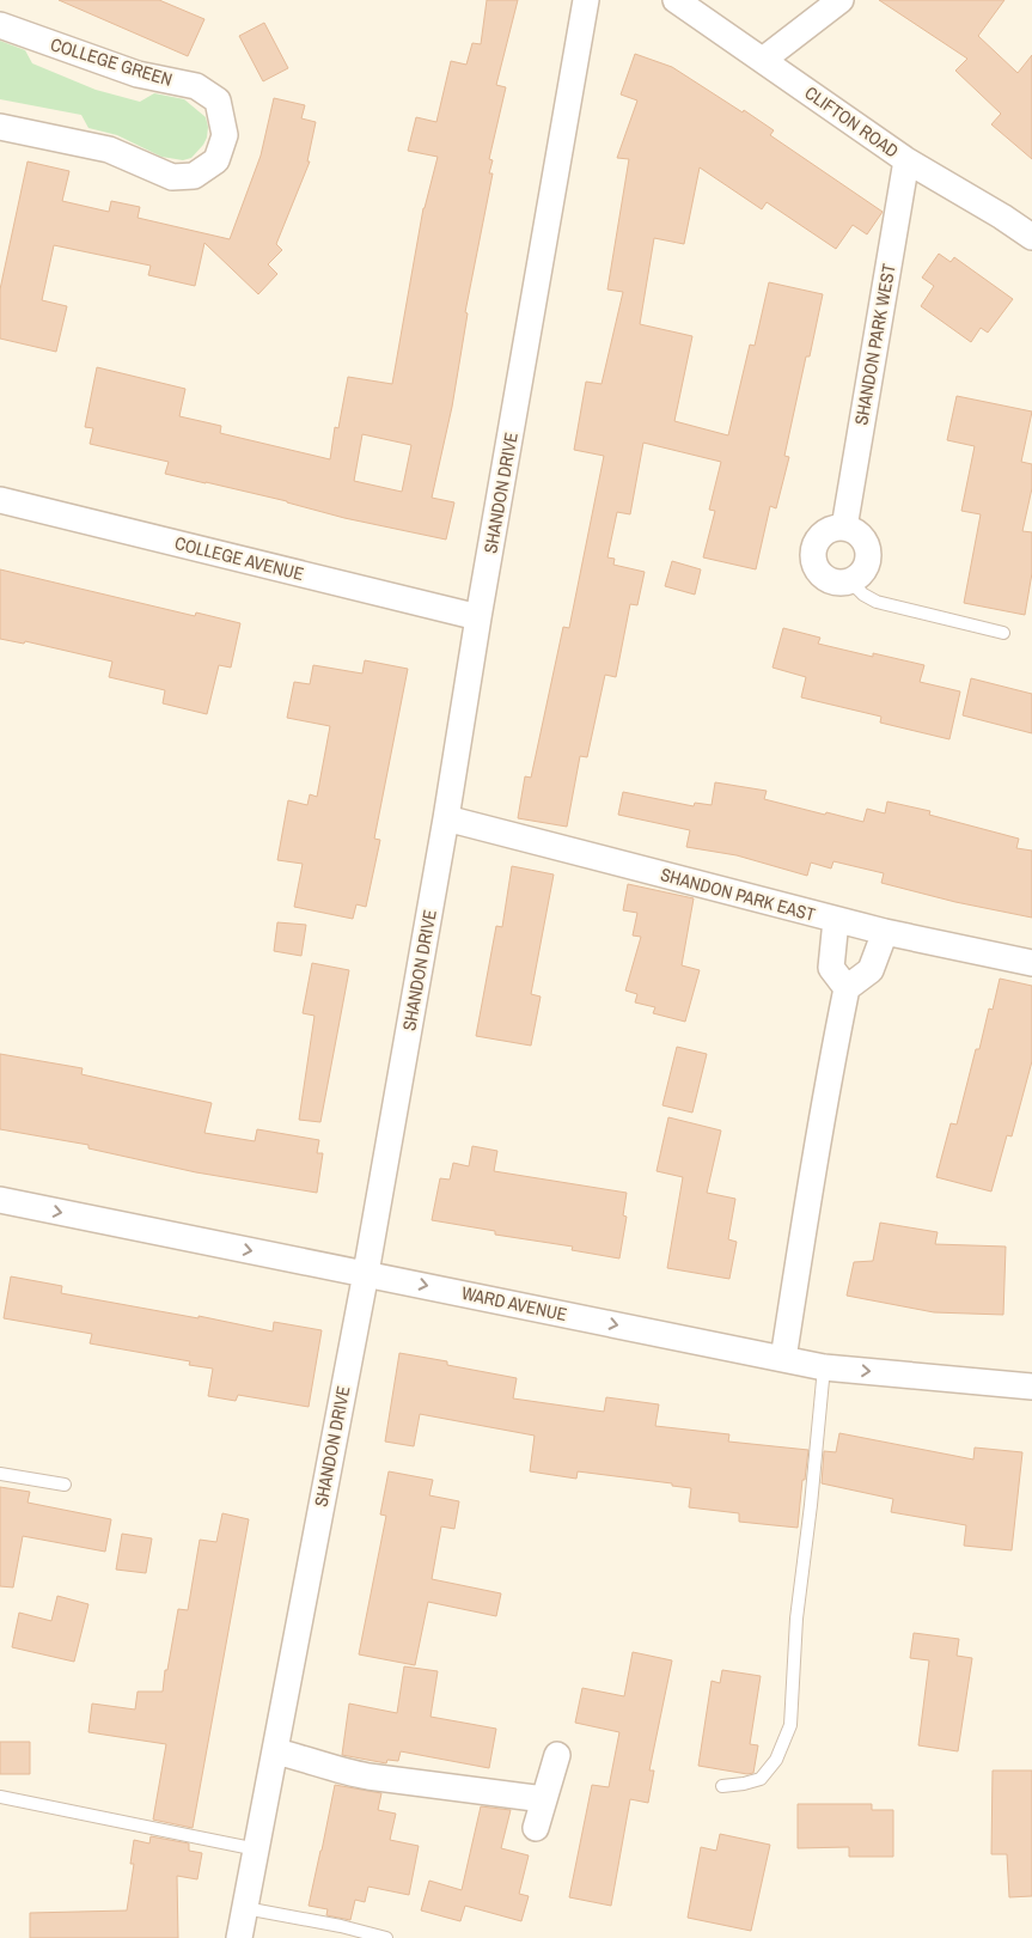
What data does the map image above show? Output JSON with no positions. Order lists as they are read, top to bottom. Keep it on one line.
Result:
{"streets":{"street":["COLLEGE GREEN","CLIFTON ROAD","SHANDON PARK WEST","SHANDON DRIVE","COLLEGE AVENUE","SHANDON PARK EAST","WARD AVENUE"]},"crossings":[["CLIFTON ROAD","SHANDON PARK WEST"],["SHANDON DRIVE","COLLEGE AVENUE"],["SHANDON DRIVE","SHANDON PARK EAST"],["SHANDON DRIVE","WARD AVENUE"]],"one_way":["WARD AVENUE"]}
